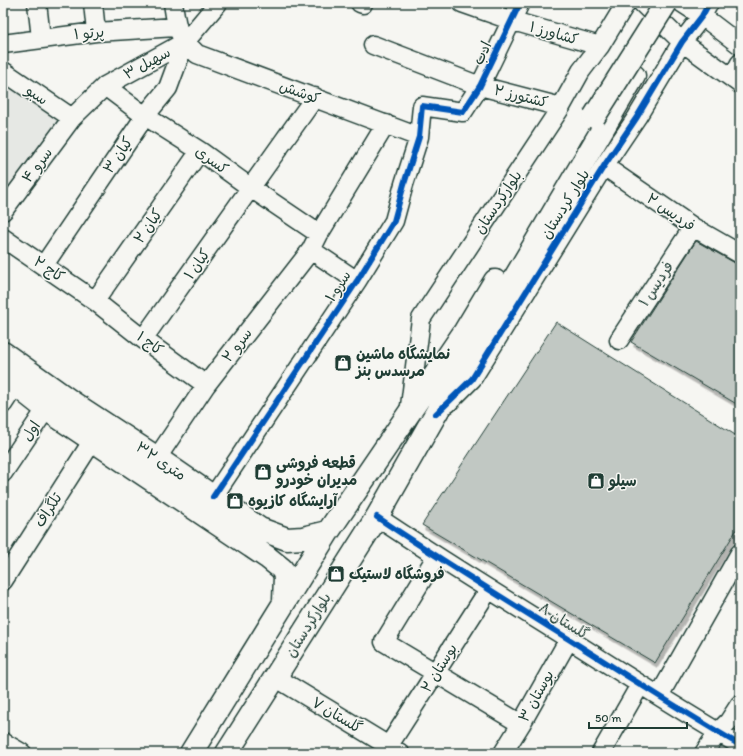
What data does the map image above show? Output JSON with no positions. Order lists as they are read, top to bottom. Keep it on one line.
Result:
{"streets":{"main road":["بلوارکردستان","۳۲ متری"],"street":["پرتو ۱","کشاورز ۱","ادب","سهیل ۳","کوشش","سبو","کشتورز ۲","کیان ۳","کسری","سرو ۴","بلوار کردستان","فردیس ۲","کیان ۲","کیان ۱","کاج ۲","فردیس ۱","سرو ۱","کاج ۱","سرو ۲","اول","تلگراف","گلستان ۸","بوستان ۲","بوستان ۳","گلستان ۷"]},"crossings":[["پرتو ۱","سهیل ۳"],["پرتو ۱","کوشش"],["پرتو ۱","کیان ۳"],["کشاورز ۱","ادب"],["کشاورز ۱","بلوارکردستان"],["ادب","کشتورز ۲"],["ادب","سرو ۱"],["سهیل ۳","کوشش"],["سهیل ۳","سبو"],["سهیل ۳","کیان ۳"],["سهیل ۳","کسری"],["سهیل ۳","سرو ۴"],["کوشش","کیان ۳"],["کوشش","کیان ۱"],["کوشش","سرو ۱"],["کوشش","سرو ۲"],["سبو","سرو ۴"],["کشتورز ۲","بلوارکردستان"],["کیان ۳","کسری"],["کیان ۳","کاج ۲"],["کسری","کیان ۲"],["کسری","کیان ۱"],["کسری","سرو ۲"],["بلوارکردستان","بلوار کردستان"],["بلوارکردستان","۳۲ متری"],["بلوارکردستان","گلستان ۸"],["بلوارکردستان","گلستان ۷"],["بلوار کردستان","فردیس ۲"],["فردیس ۲","فردیس ۱"],["کیان ۲","کاج ۲"],["کیان ۲","کاج ۱"],["کیان ۱","کاج ۱"],["کاج ۲","کاج ۱"],["سرو ۱","۳۲ متری"],["کاج ۱","سرو ۲"],["سرو ۲","۳۲ متری"],["اول","۳۲ متری"],["۳۲ متری","تلگراف"],["گلستان ۸","بوستان ۲"],["گلستان ۸","بوستان ۳"],["بوستان ۲","گلستان ۷"]],"places":{"shop":["نمایشگاه ماشین مرسدس بنز","قطعه فروشی مدیران خودرو","سیلو","آرایشگاه کازیوه","فروشگاه لاستیک"]},"scale_bar":"50 m"}
